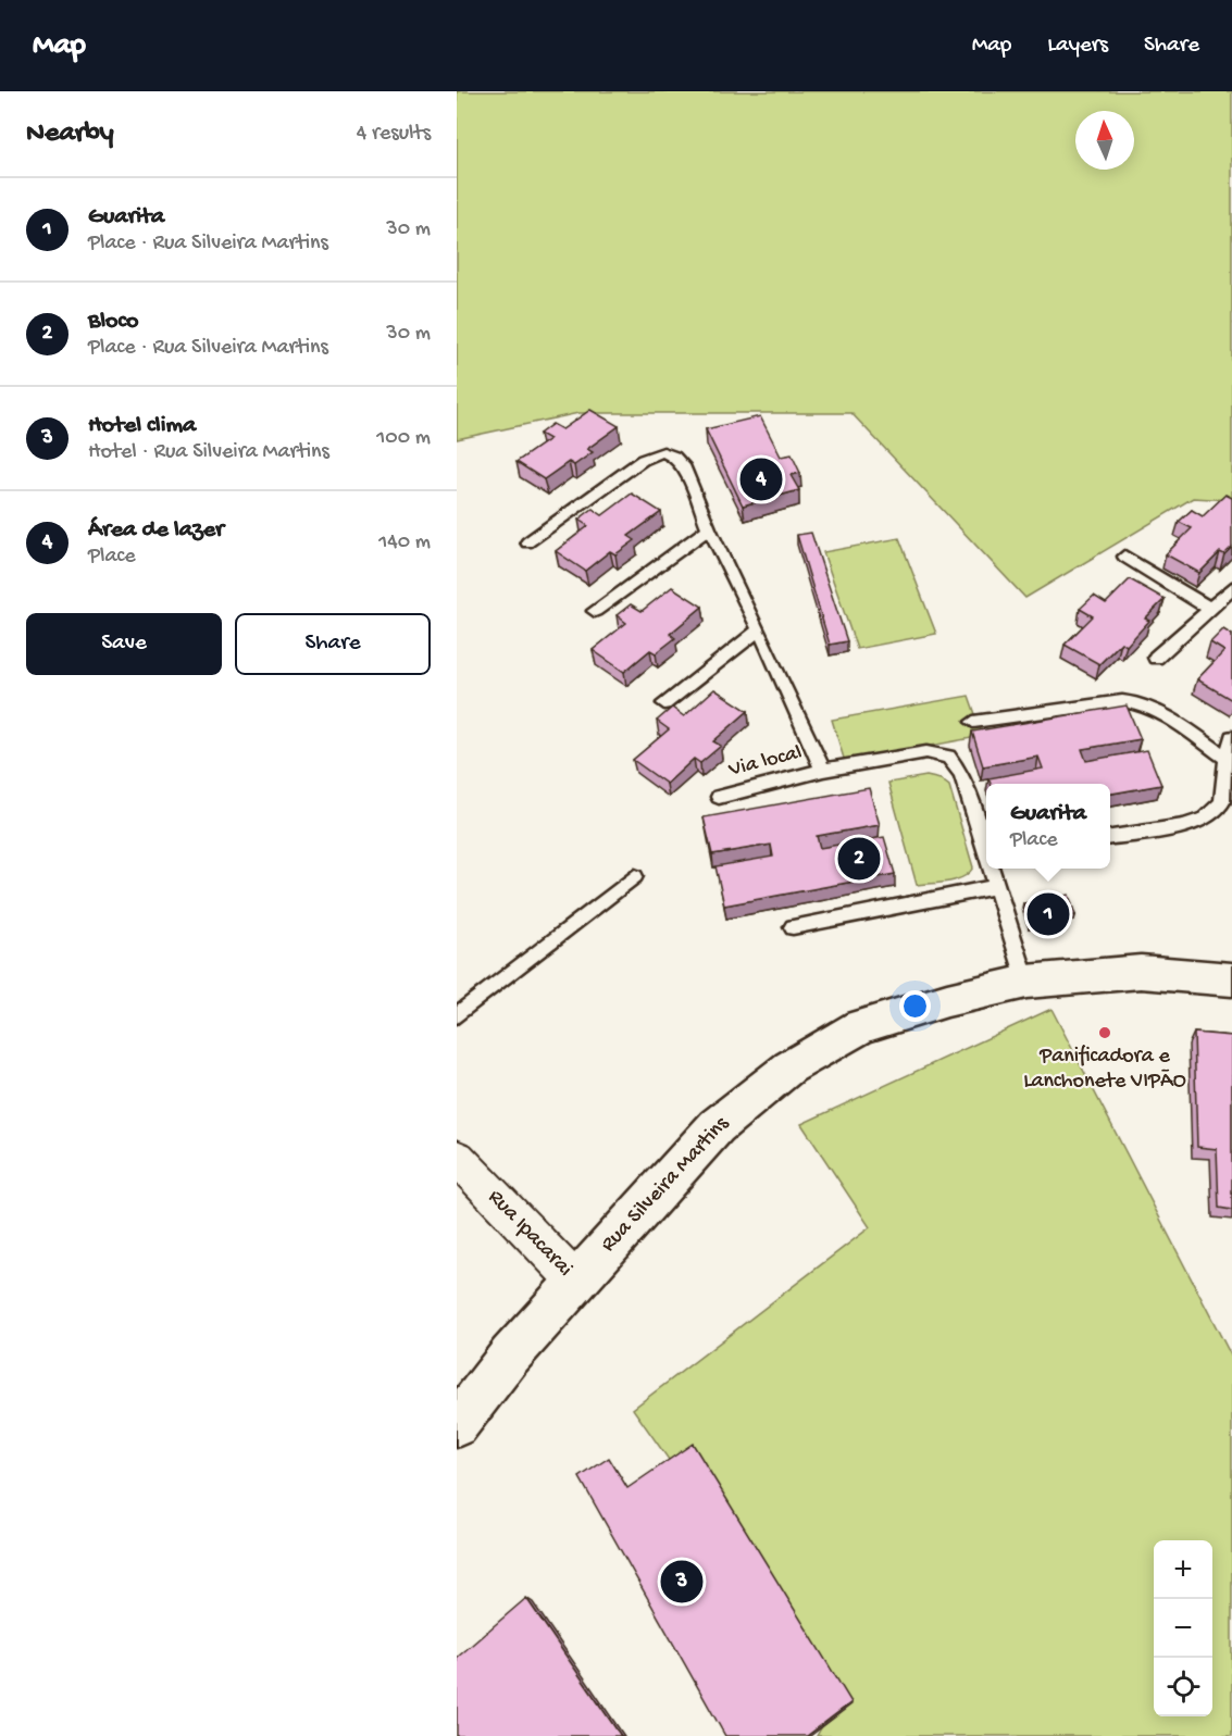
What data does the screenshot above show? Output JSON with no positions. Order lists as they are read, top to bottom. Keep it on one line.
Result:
{"streets":{"main road":["Rua Silveira Martins"],"street":["Rua Ipacarai"],"lane":["Via local"]},"crossings":[["Via local","Rua Silveira Martins"],["Rua Silveira Martins","Rua Ipacarai"]],"places":["Panificadora e Lanchonete VIPÃO"],"north":"top","page":{"header":"Map","nav":["Map","Layers","Share"],"heading":["Nearby","4 results"],"list":[{"mark":"1","name":"Guarita","note":"Place · Rua Silveira Martins","value":"30 m"},{"mark":"2","name":"Bloco","note":"Place · Rua Silveira Martins","value":"30 m"},{"mark":"3","name":"Hotel clima","note":"Hotel · Rua Silveira Martins","value":"100 m"},{"mark":"4","name":"Área de lazer","note":"Place","value":"140 m"}],"pins":["4","2","1","3"],"buttons":["Save","Share"],"popup":["Guarita","Place"],"map_buttons":["+","−"]}}
